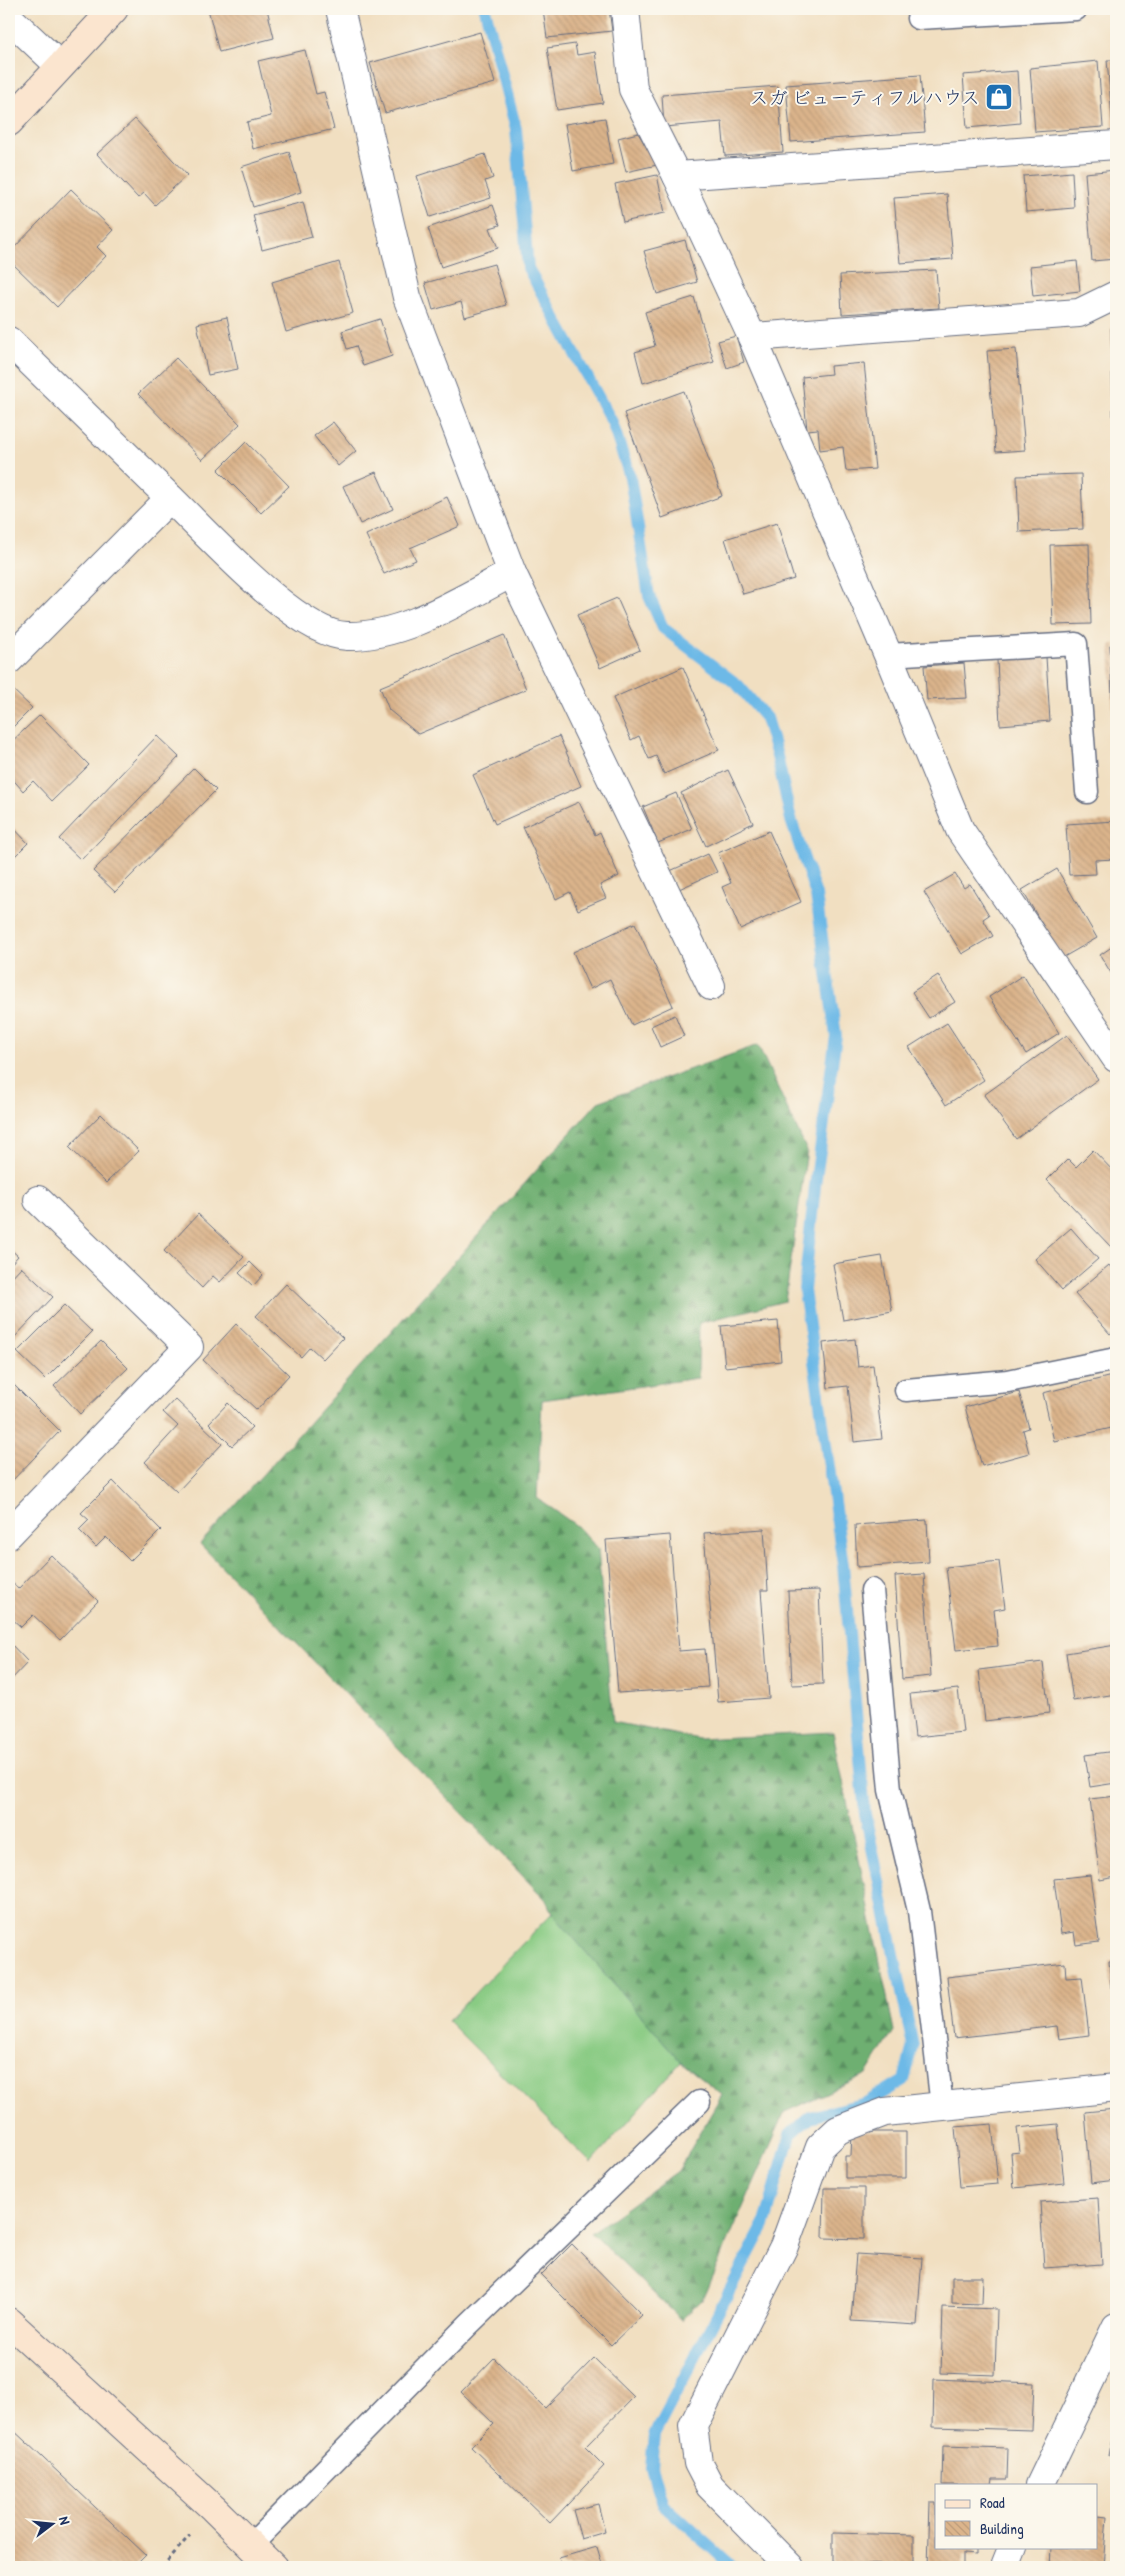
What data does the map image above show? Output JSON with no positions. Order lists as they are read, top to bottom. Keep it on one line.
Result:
{"places":{"shop":["スガ ビューティフルハウス"]},"legend":["Road","Building"],"north":"right"}
